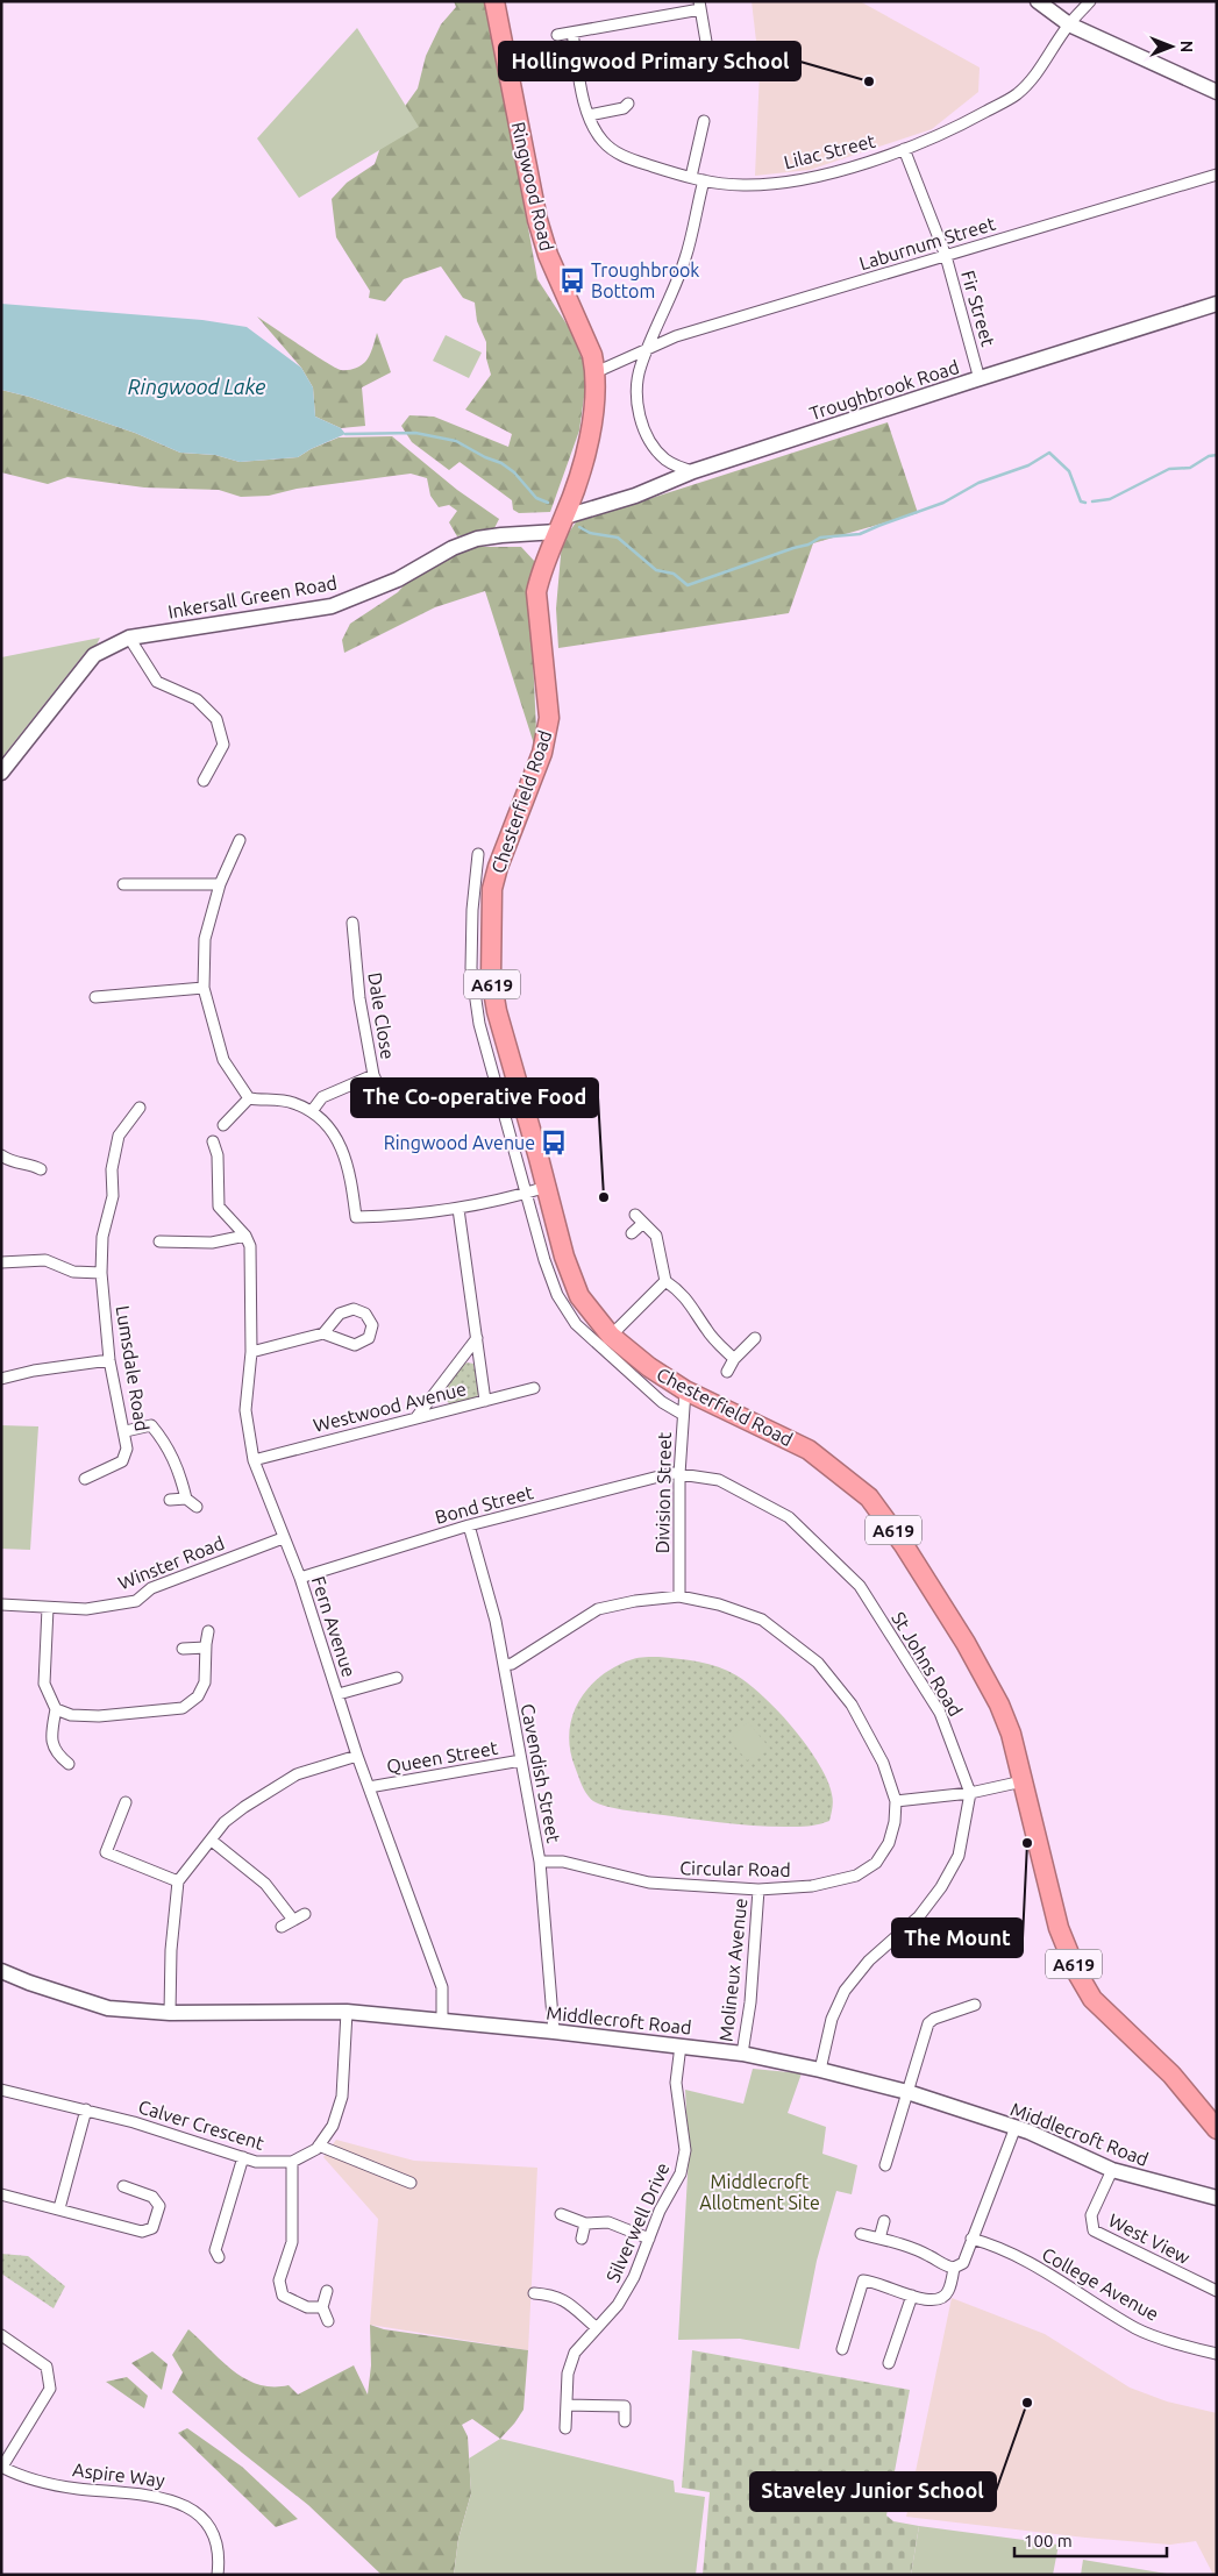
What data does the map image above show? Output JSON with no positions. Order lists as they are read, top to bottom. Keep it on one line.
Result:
{"streets":{"highway":["Ringwood Road","Chesterfield Road","A619"],"street":["Lilac Street","Laburnum Street","Fir Street","Troughbrook Road","Inkersall Green Road","Dale Close","Lumsdale Road","Westwood Avenue","Division Street","Bond Street","Winster Road","Fern Avenue","St Johns Road","Queen Street","Cavendish Street","Circular Road","Molineux Avenue","Middlecroft Road","Calver Crescent","Silverwell Drive","West View","College Avenue","Aspire Way"]},"crossings":[["Lilac Street","Fir Street"],["Ringwood Road","Laburnum Street"],["Ringwood Road","Troughbrook Road"],["Ringwood Road","Inkersall Green Road"],["Ringwood Road","Chesterfield Road"],["Laburnum Street","Fir Street"],["Fir Street","Troughbrook Road"],["Troughbrook Road","Inkersall Green Road"],["Troughbrook Road","Chesterfield Road"],["Inkersall Green Road","Chesterfield Road"],["Chesterfield Road","Division Street"],["Westwood Avenue","Fern Avenue"],["Division Street","Bond Street"],["Division Street","St Johns Road"],["Division Street","Circular Road"],["Bond Street","Fern Avenue"],["Bond Street","St Johns Road"],["Bond Street","Cavendish Street"],["Winster Road","Fern Avenue"],["Fern Avenue","Queen Street"],["Fern Avenue","Middlecroft Road"],["Queen Street","Cavendish Street"],["Cavendish Street","Circular Road"],["Cavendish Street","Middlecroft Road"],["Circular Road","Molineux Avenue"],["Molineux Avenue","Middlecroft Road"],["Middlecroft Road","Silverwell Drive"],["Middlecroft Road","West View"]],"water":["Ringwood Lake"],"parks":["Middlecroft Allotment Site"],"places":{"other":["Hollingwood Primary School","The Co-operative Food","The Mount","Staveley Junior School"],"bus stop":["Troughbrook Bottom","Ringwood Avenue"]},"scale_bar":"100 m","north":"right"}
